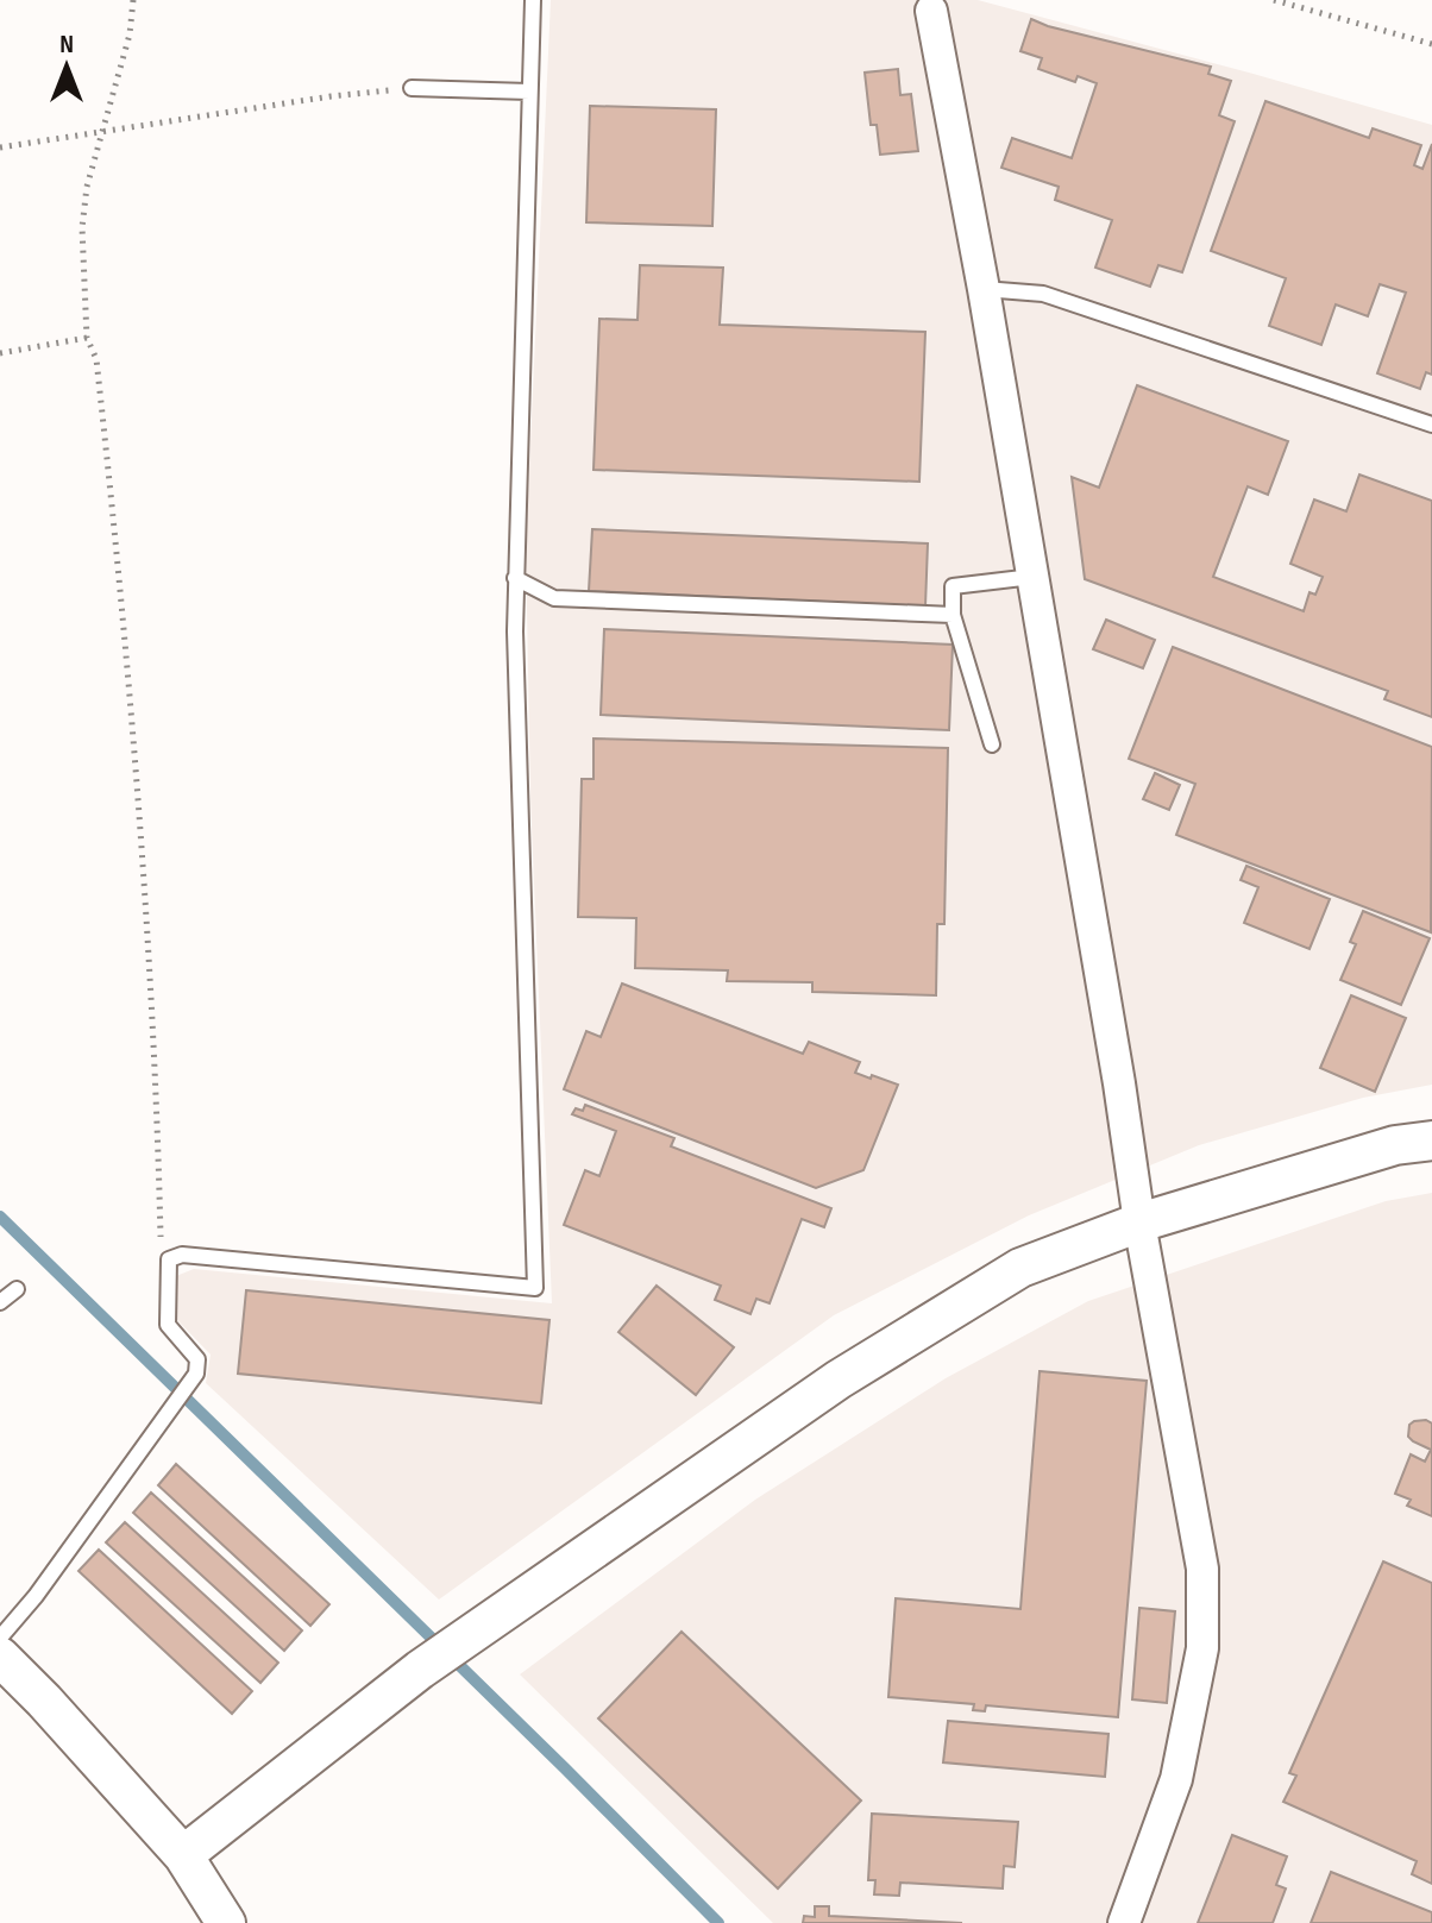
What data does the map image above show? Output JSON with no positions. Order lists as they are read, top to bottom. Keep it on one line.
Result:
{"north":"top"}
